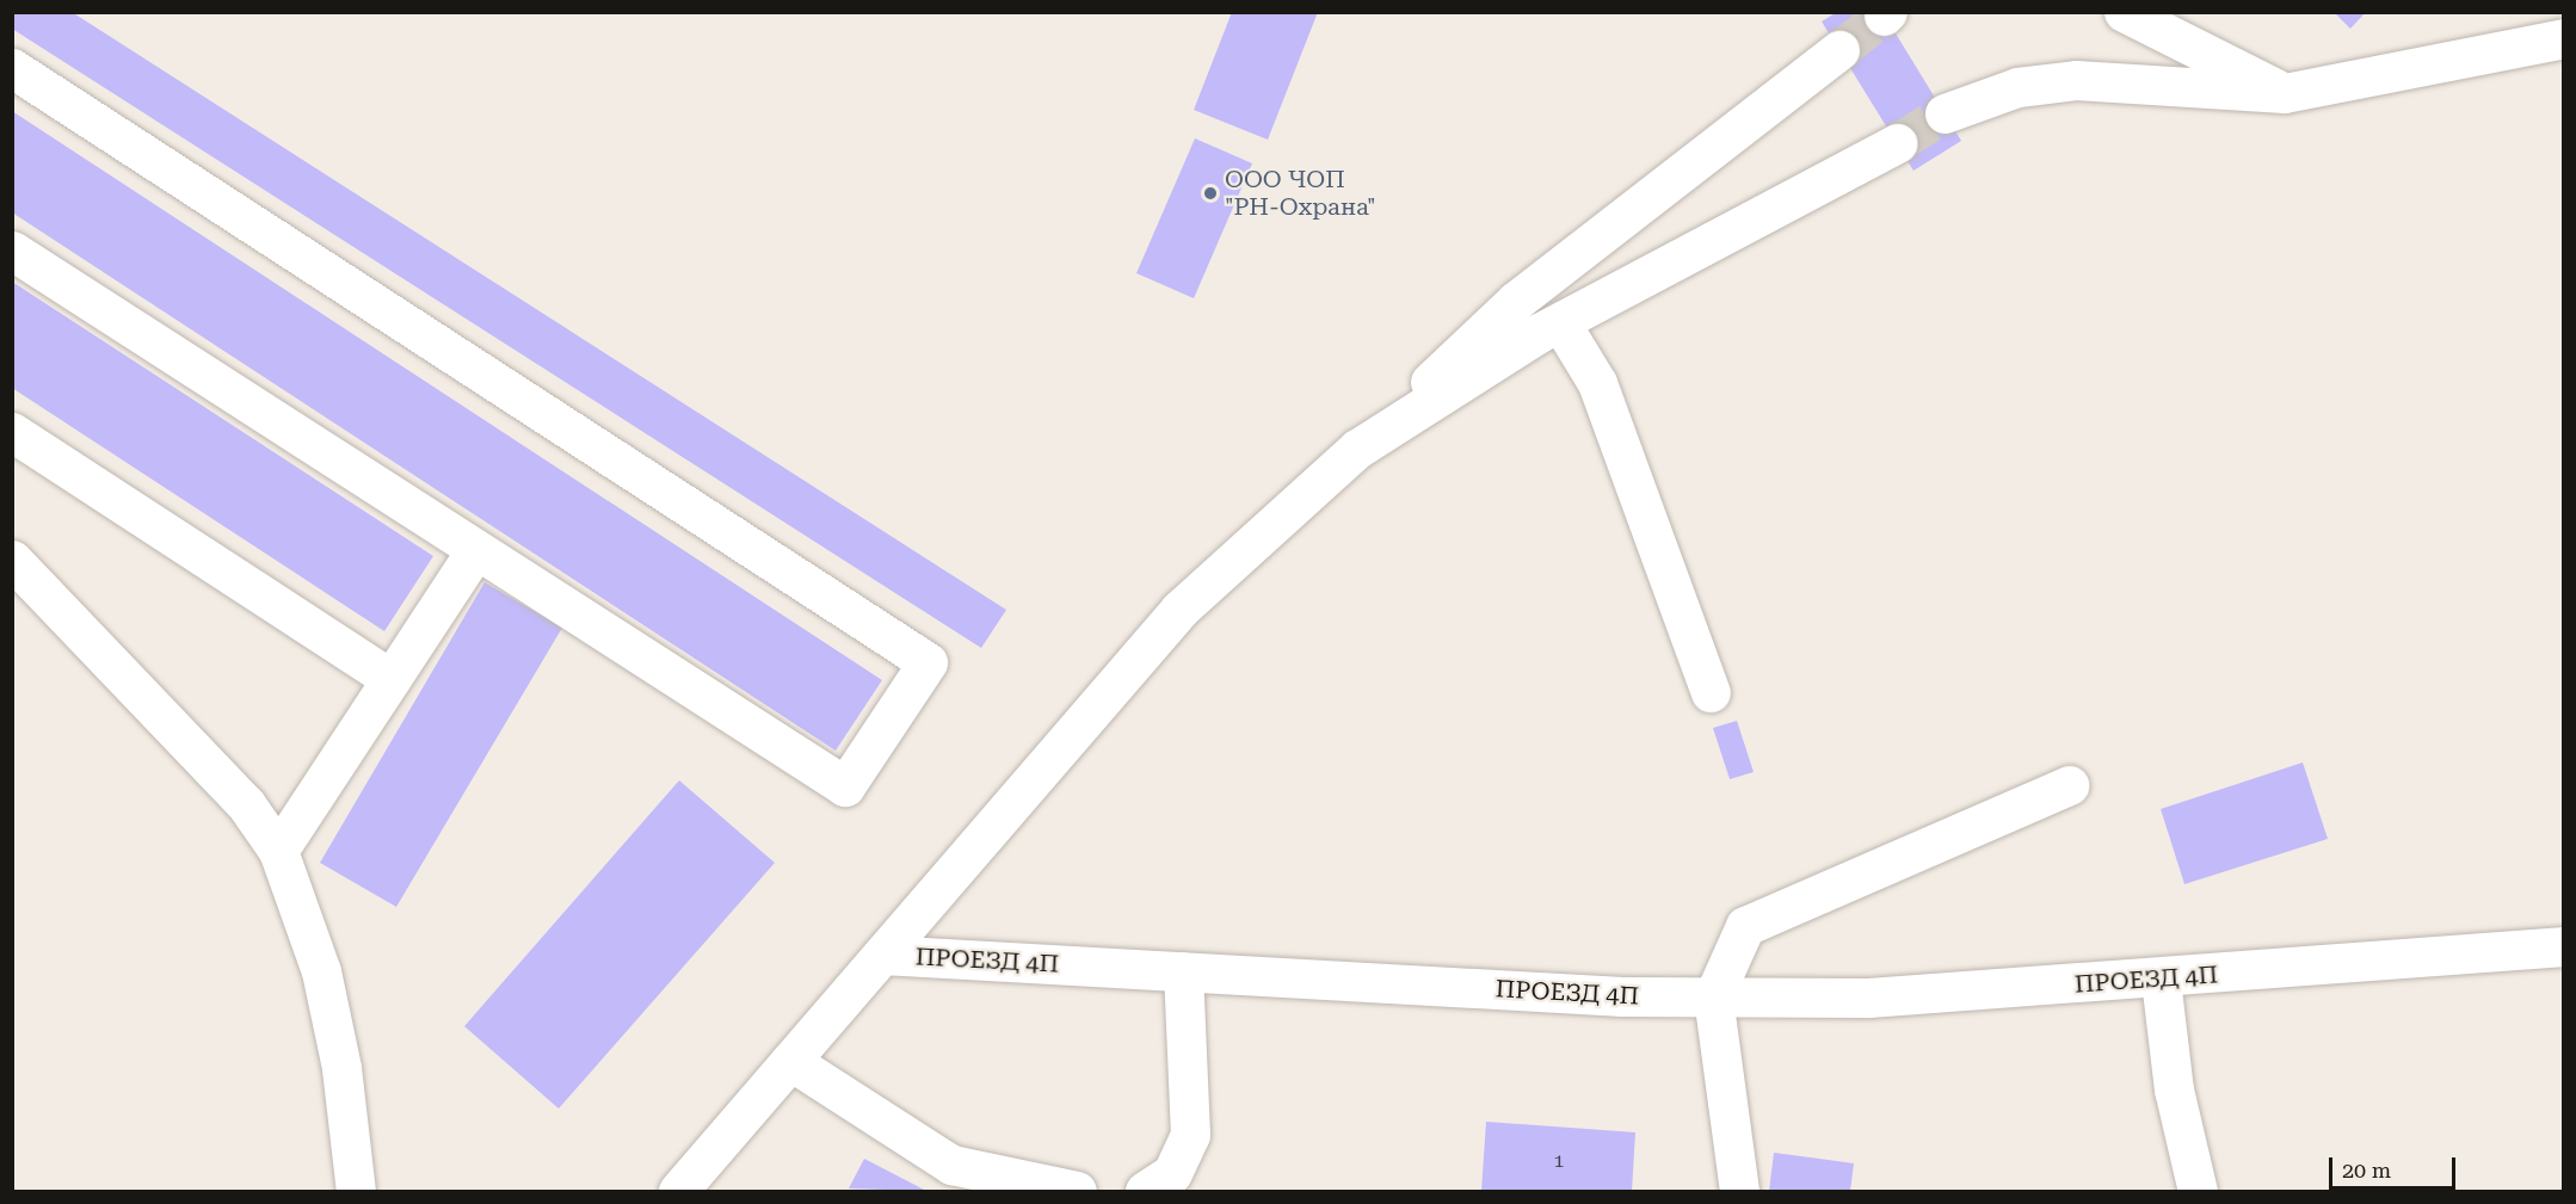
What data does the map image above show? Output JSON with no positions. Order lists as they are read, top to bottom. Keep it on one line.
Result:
{"streets":{"street":["ПРОЕЗД 4П"]},"places":["ООО ЧОП \"РН-Охрана\""],"house_numbers":["1"],"scale_bar":"20 m"}
